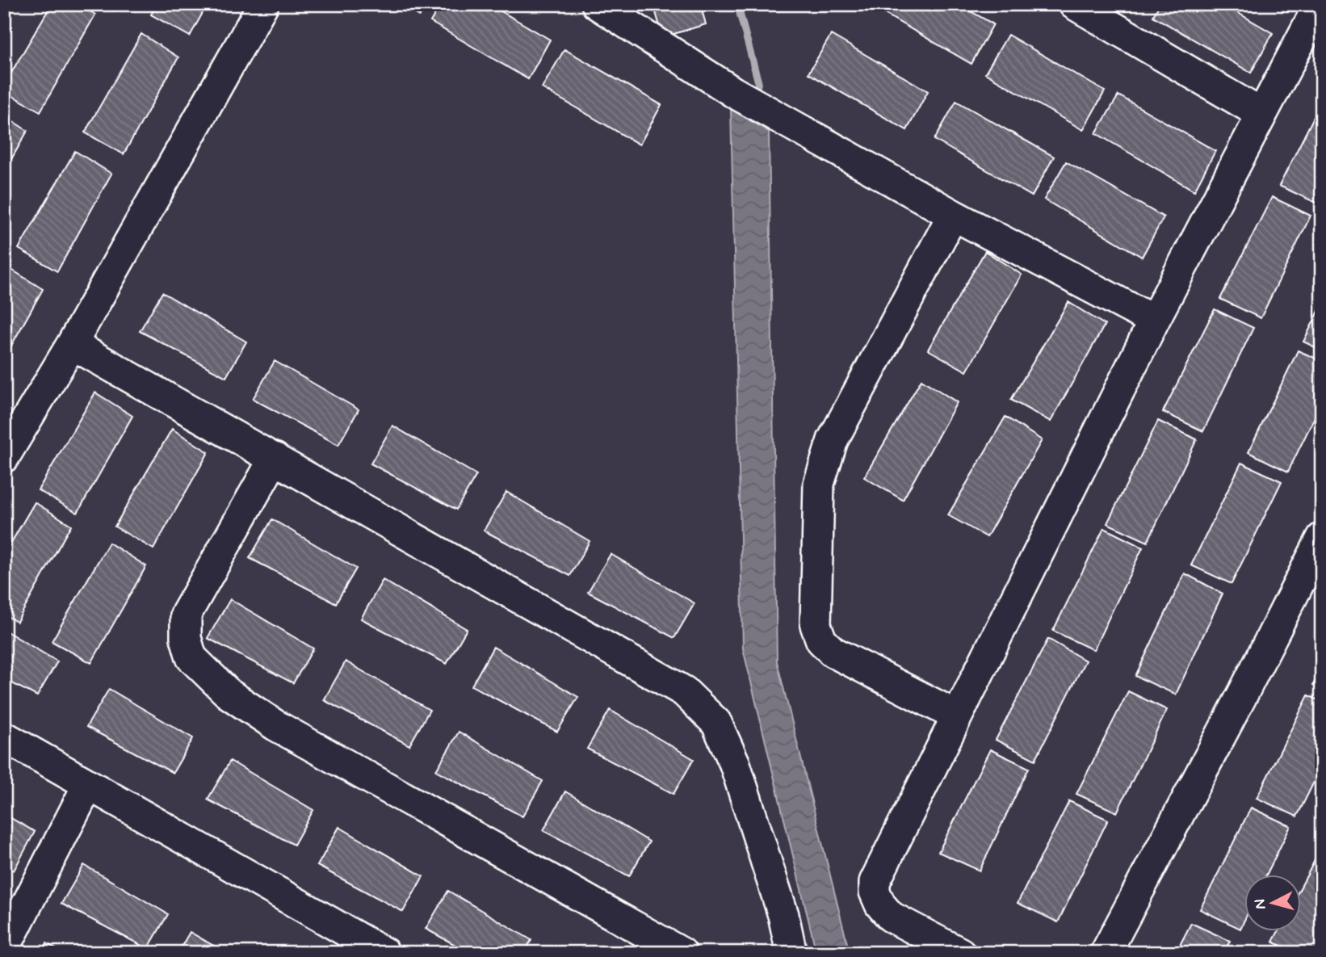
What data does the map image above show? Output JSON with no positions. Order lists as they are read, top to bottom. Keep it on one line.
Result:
{"north":"left"}
